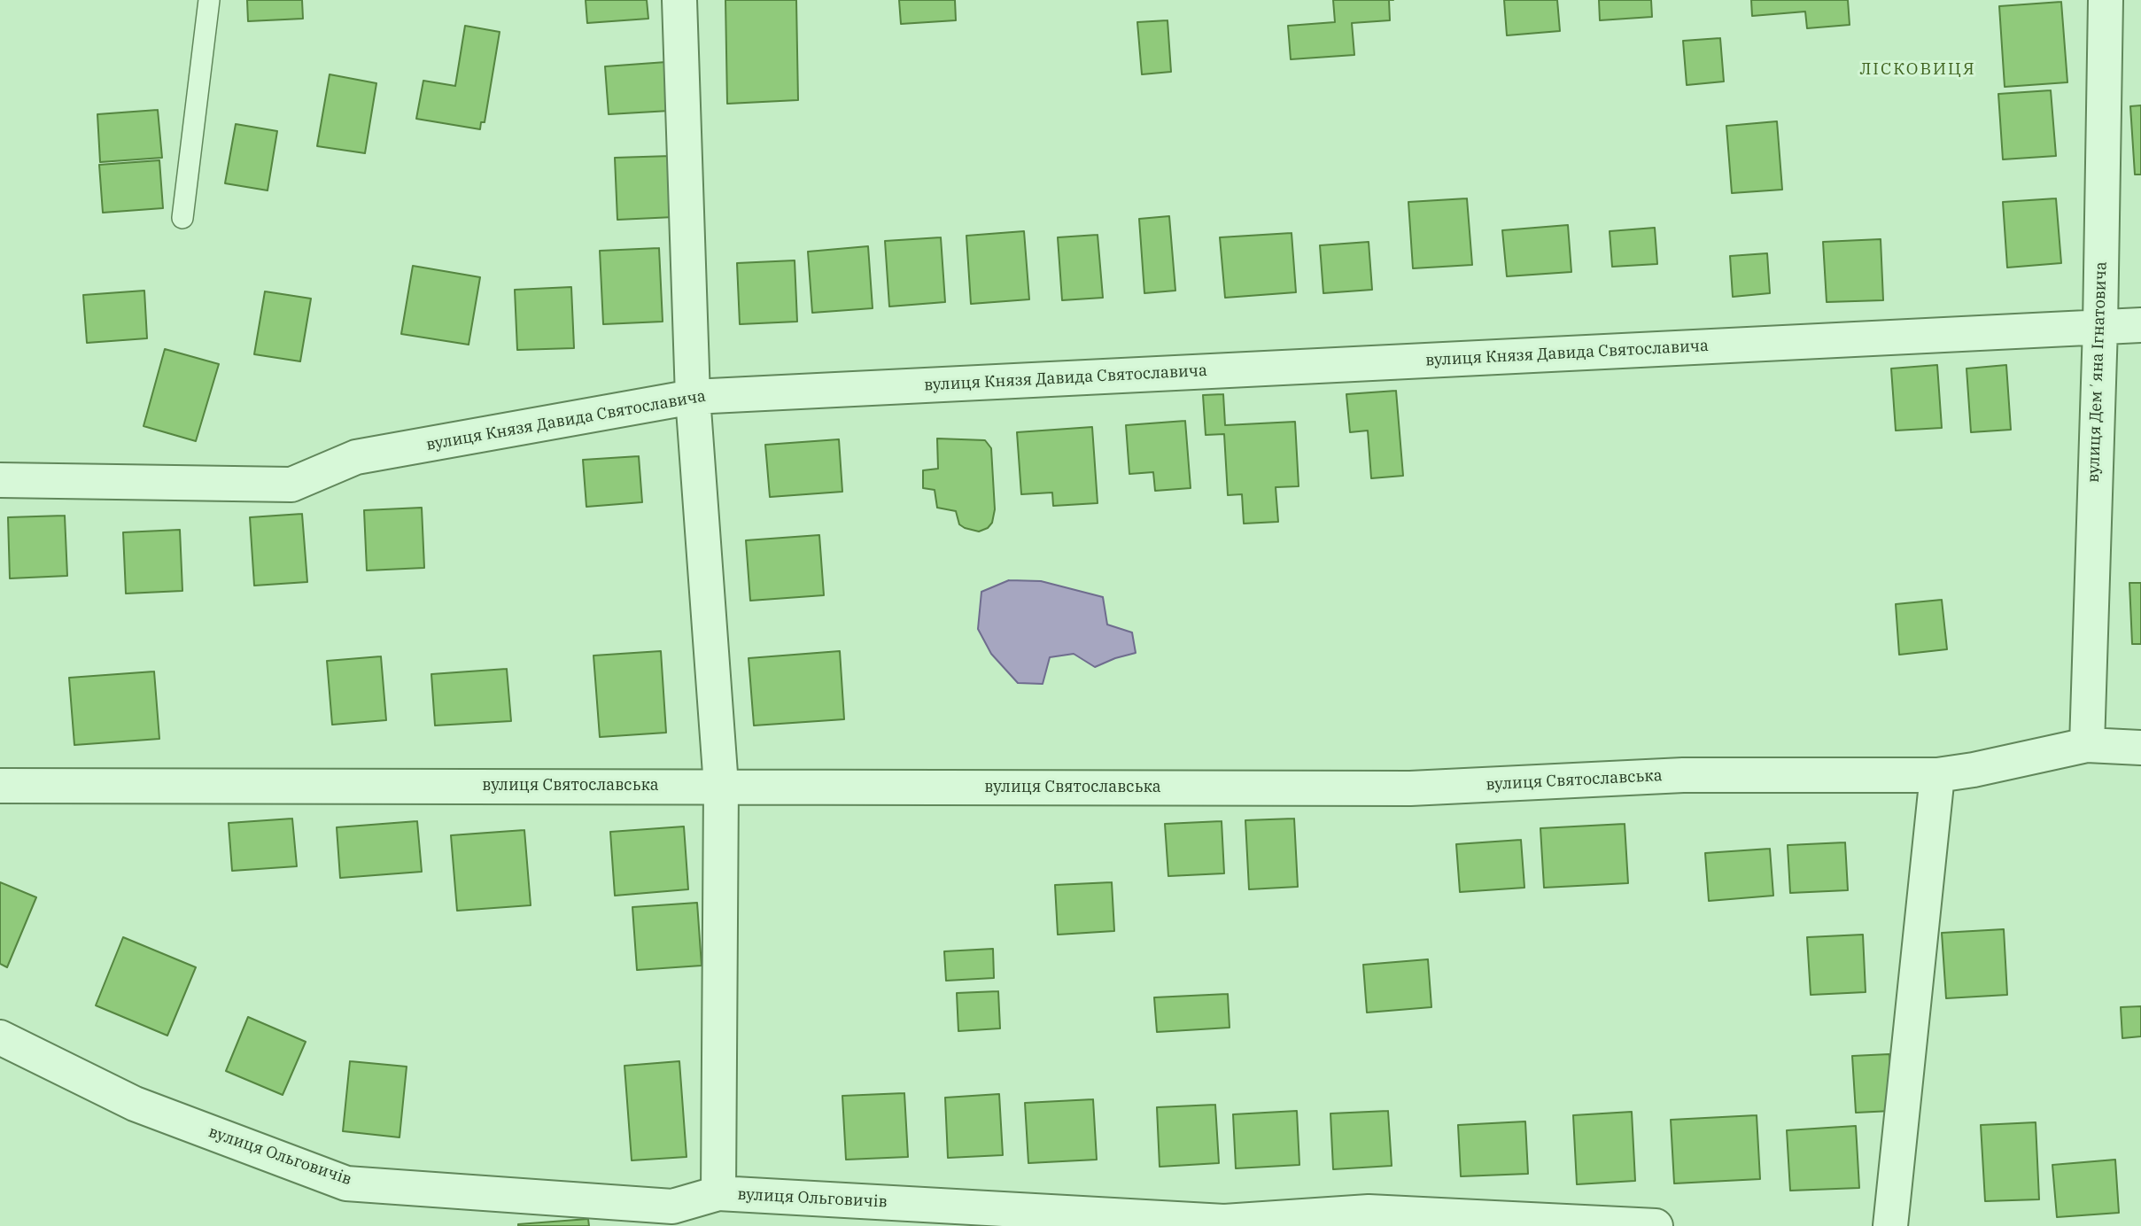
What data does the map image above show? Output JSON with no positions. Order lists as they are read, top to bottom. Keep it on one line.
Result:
{"streets":{"street":["вулиця Князя Давида Святославича","вулиця Демʼяна Ігнатовича","вулиця Святославська","вулиця Ольговичів"]},"crossings":[["вулиця Князя Давида Святославича","вулиця Демʼяна Ігнатовича"],["вулиця Демʼяна Ігнатовича","вулиця Святославська"]],"districts":["ЛІСКОВИЦЯ"]}
